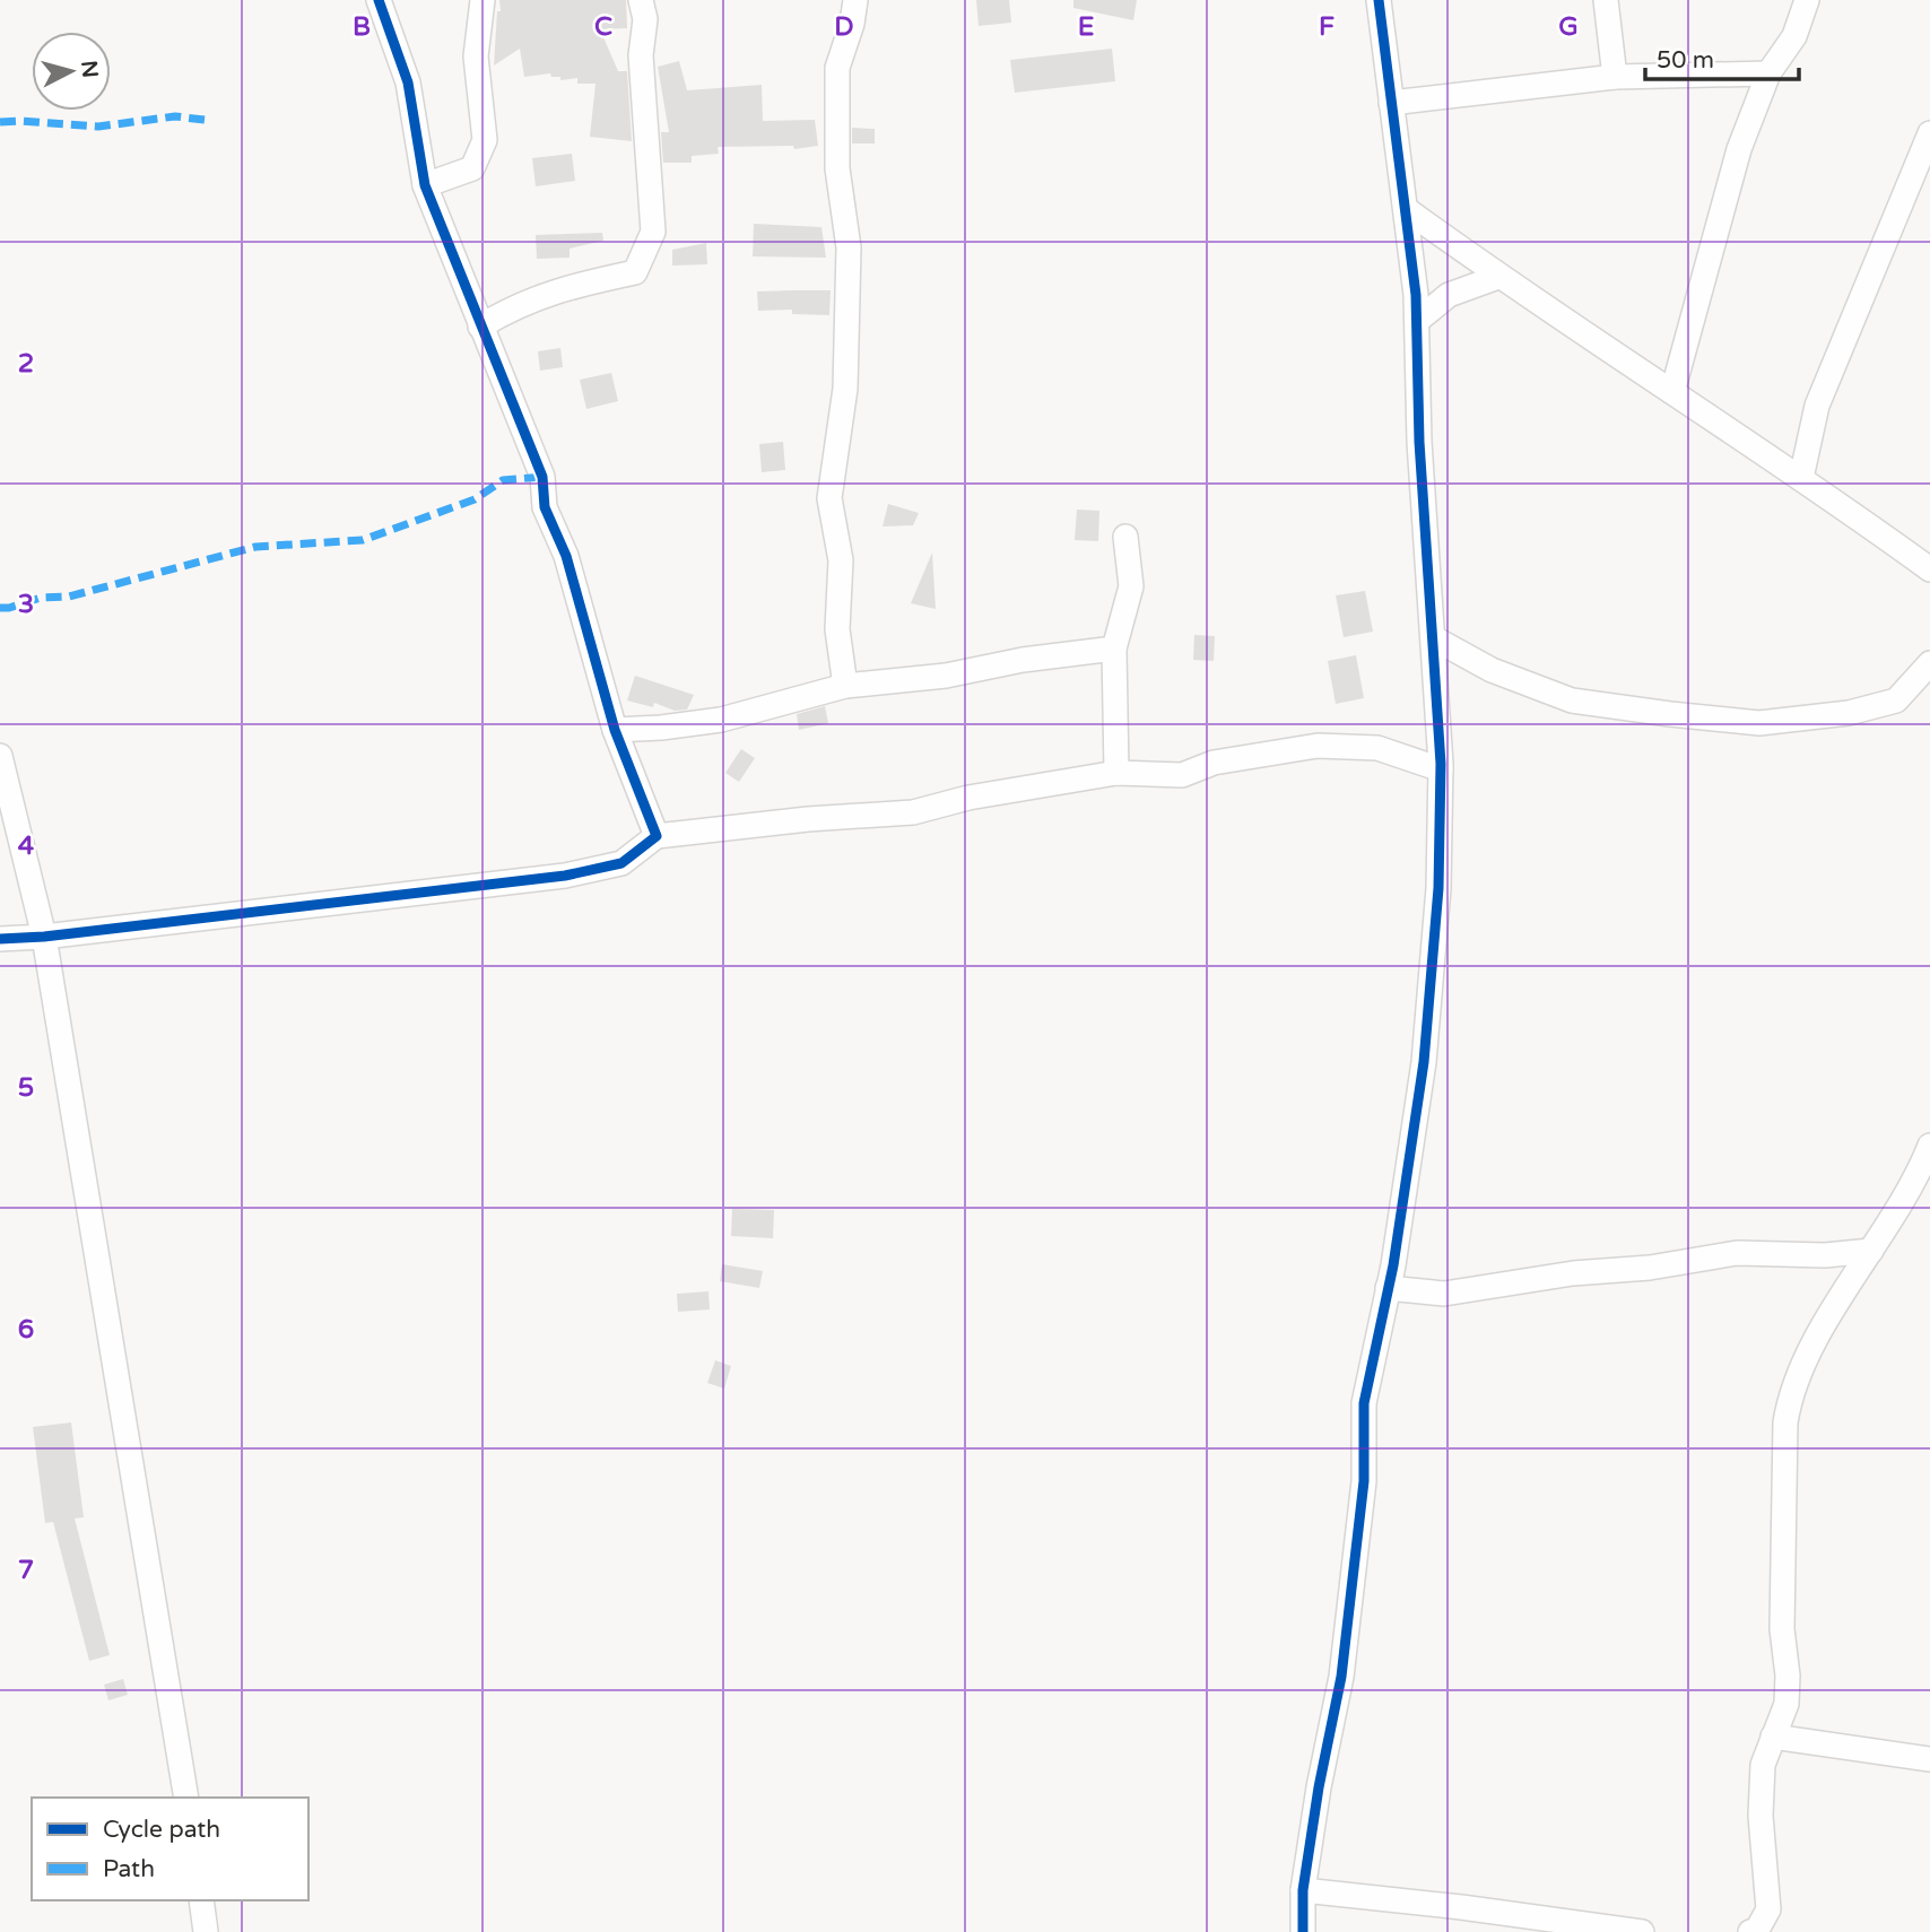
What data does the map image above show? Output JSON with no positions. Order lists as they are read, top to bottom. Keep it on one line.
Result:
{"legend":["Cycle path","Path"],"scale_bar":"50 m","north":"right","grid":{"columns":["B","C","D","E","F","G"],"rows":["2","3","4","5","6","7"]}}
